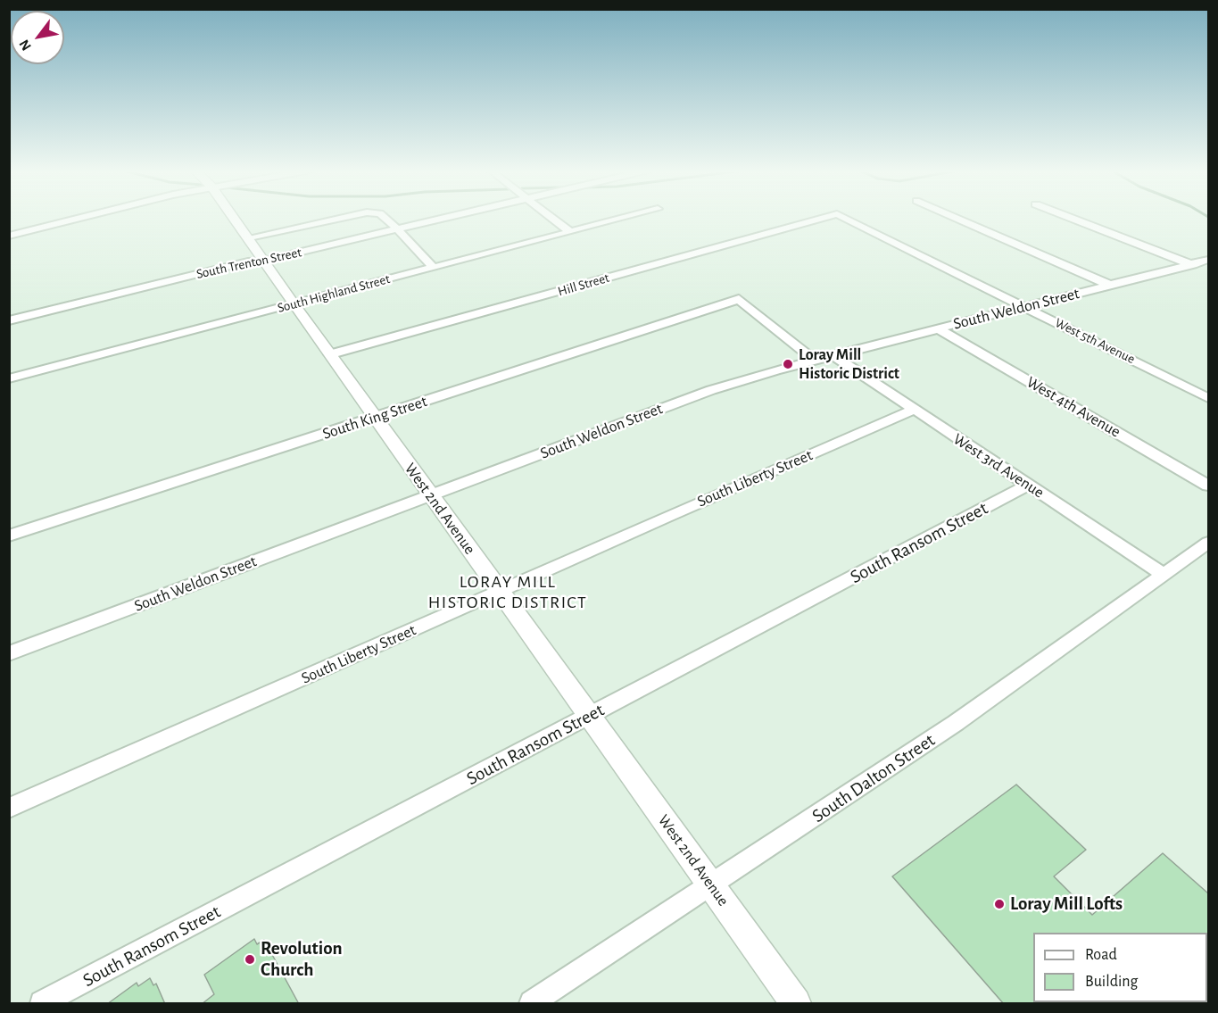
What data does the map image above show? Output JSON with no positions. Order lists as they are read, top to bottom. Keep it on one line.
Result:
{"streets":{"street":["South Trenton Street","Hill Street","South Highland Street","South Weldon Street","West 5th Avenue","West 4th Avenue","South King Street","West 3rd Avenue","South Liberty Street","West 2nd Avenue","South Ransom Street","South Dalton Street"]},"crossings":[["South Trenton Street","West 2nd Avenue"],["Hill Street","West 2nd Avenue"],["South Highland Street","West 2nd Avenue"],["South Weldon Street","West 5th Avenue"],["South Weldon Street","West 4th Avenue"],["South Weldon Street","South King Street"],["South Weldon Street","West 3rd Avenue"],["South Weldon Street","West 2nd Avenue"],["South King Street","West 2nd Avenue"],["West 3rd Avenue","South Liberty Street"],["West 3rd Avenue","South Ransom Street"],["West 3rd Avenue","South Dalton Street"],["South Liberty Street","West 2nd Avenue"],["West 2nd Avenue","South Ransom Street"],["West 2nd Avenue","South Dalton Street"]],"districts":["LORAY MILL HISTORIC DISTRICT"],"places":["Loray Mill Historic District","Loray Mill Lofts","Revolution Church"],"legend":["Road","Building"],"north":"bottom left"}
